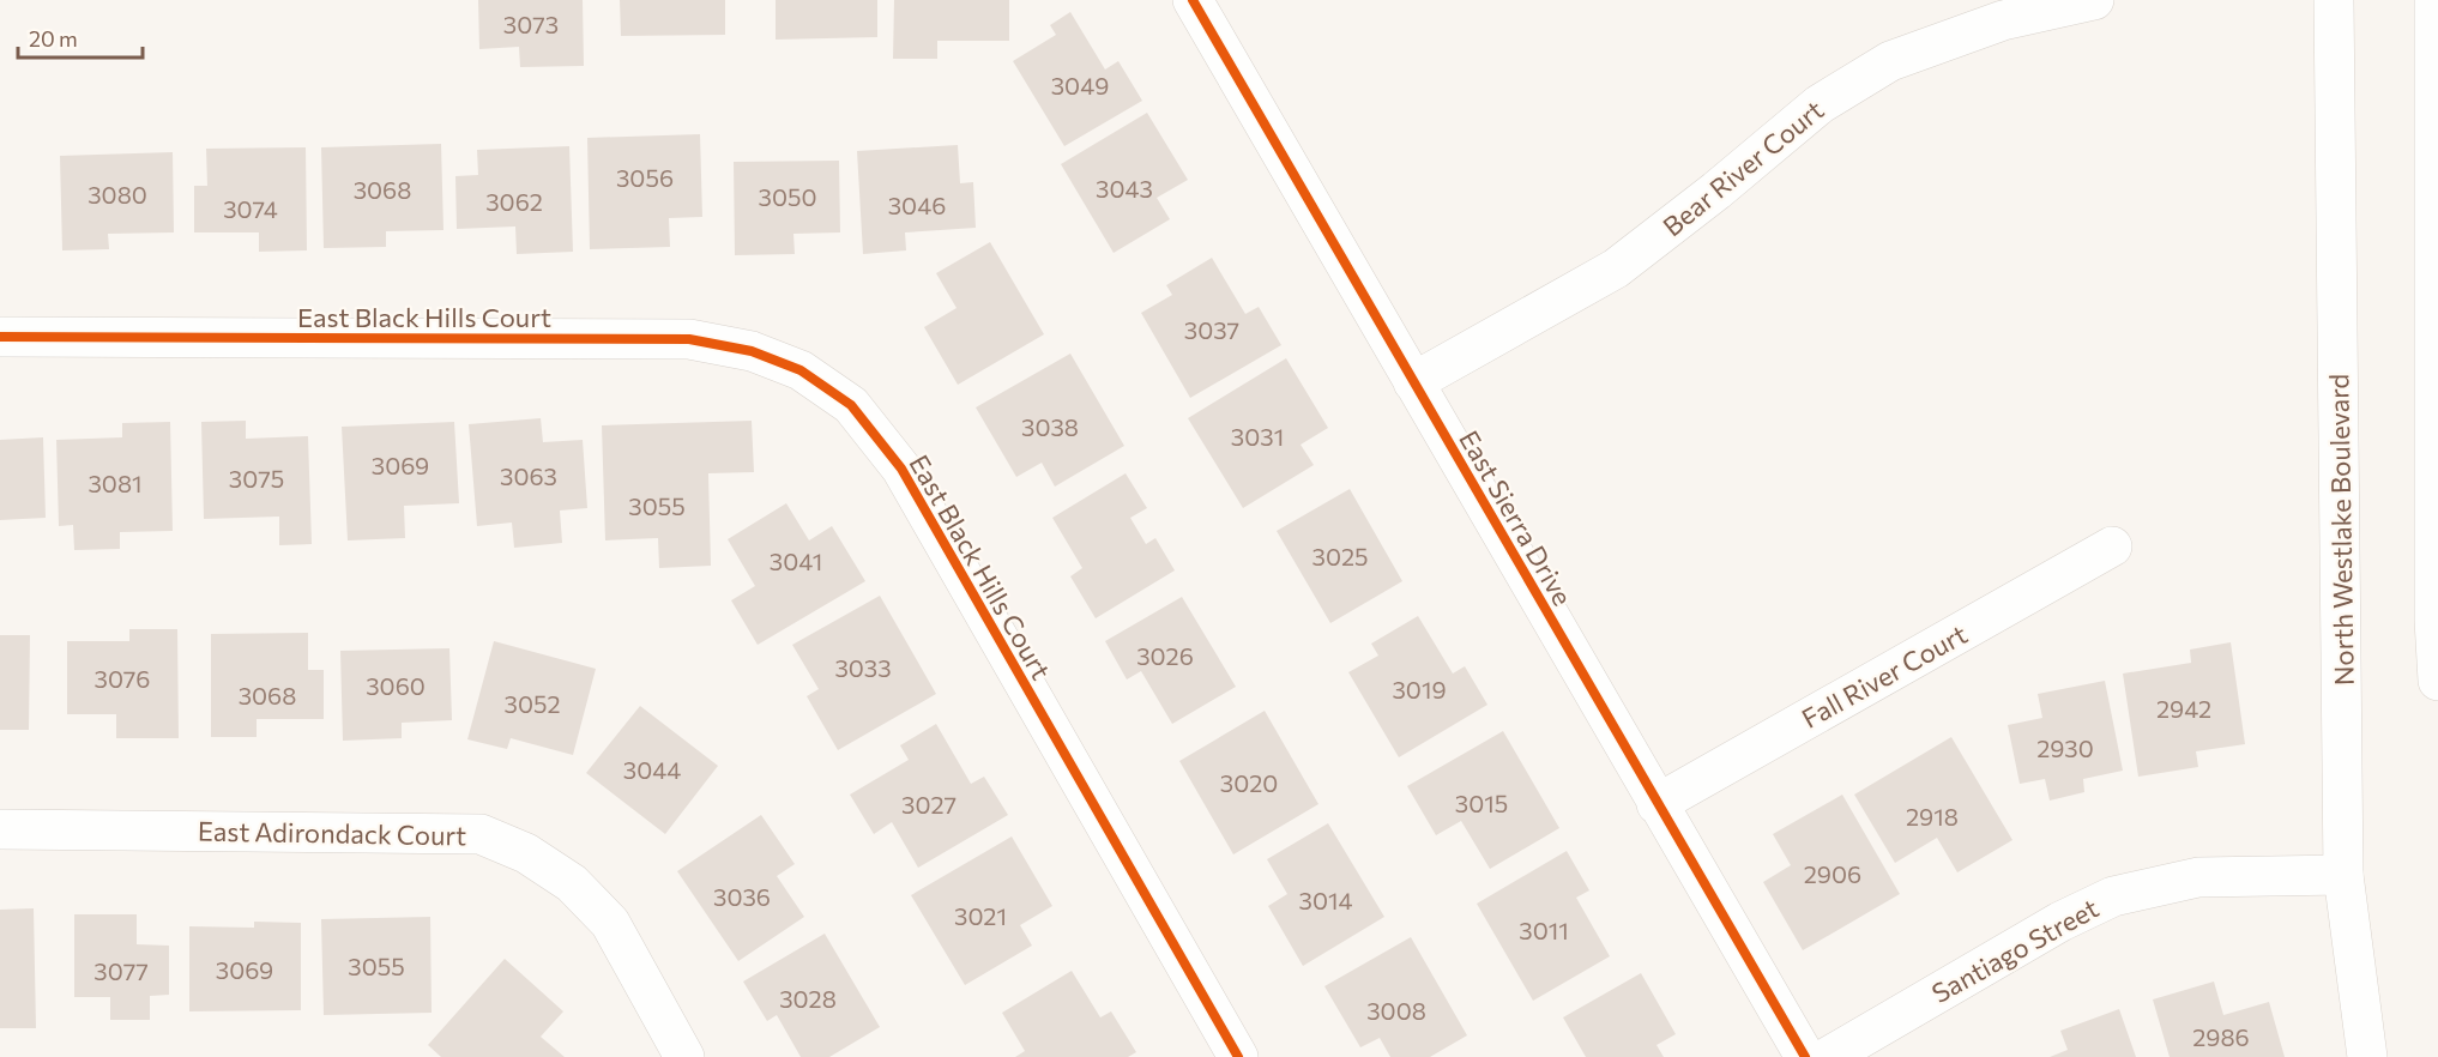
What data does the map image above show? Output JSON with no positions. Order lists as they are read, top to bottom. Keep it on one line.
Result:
{"streets":{"street":["Bear River Court","East Black Hills Court","East Sierra Drive","North Westlake Boulevard","Fall River Court","East Adirondack Court","Santiago Street"]},"crossings":[["Bear River Court","East Sierra Drive"],["East Sierra Drive","Fall River Court"],["North Westlake Boulevard","Santiago Street"]],"house_numbers":["3073","3049","3056","3043","3068","3080","3050","3062","3046","3074","3037","3038","3031","3069","3063","3075","3081","3055","3025","3041","3026","3033","3076","3060","3019","3068","3052","2942","2930","3044","3020","3015","3027","2918","2906","3036","3014","3021","3011","3055","3069","3077","3028","3008","2986"],"scale_bar":"20 m"}
